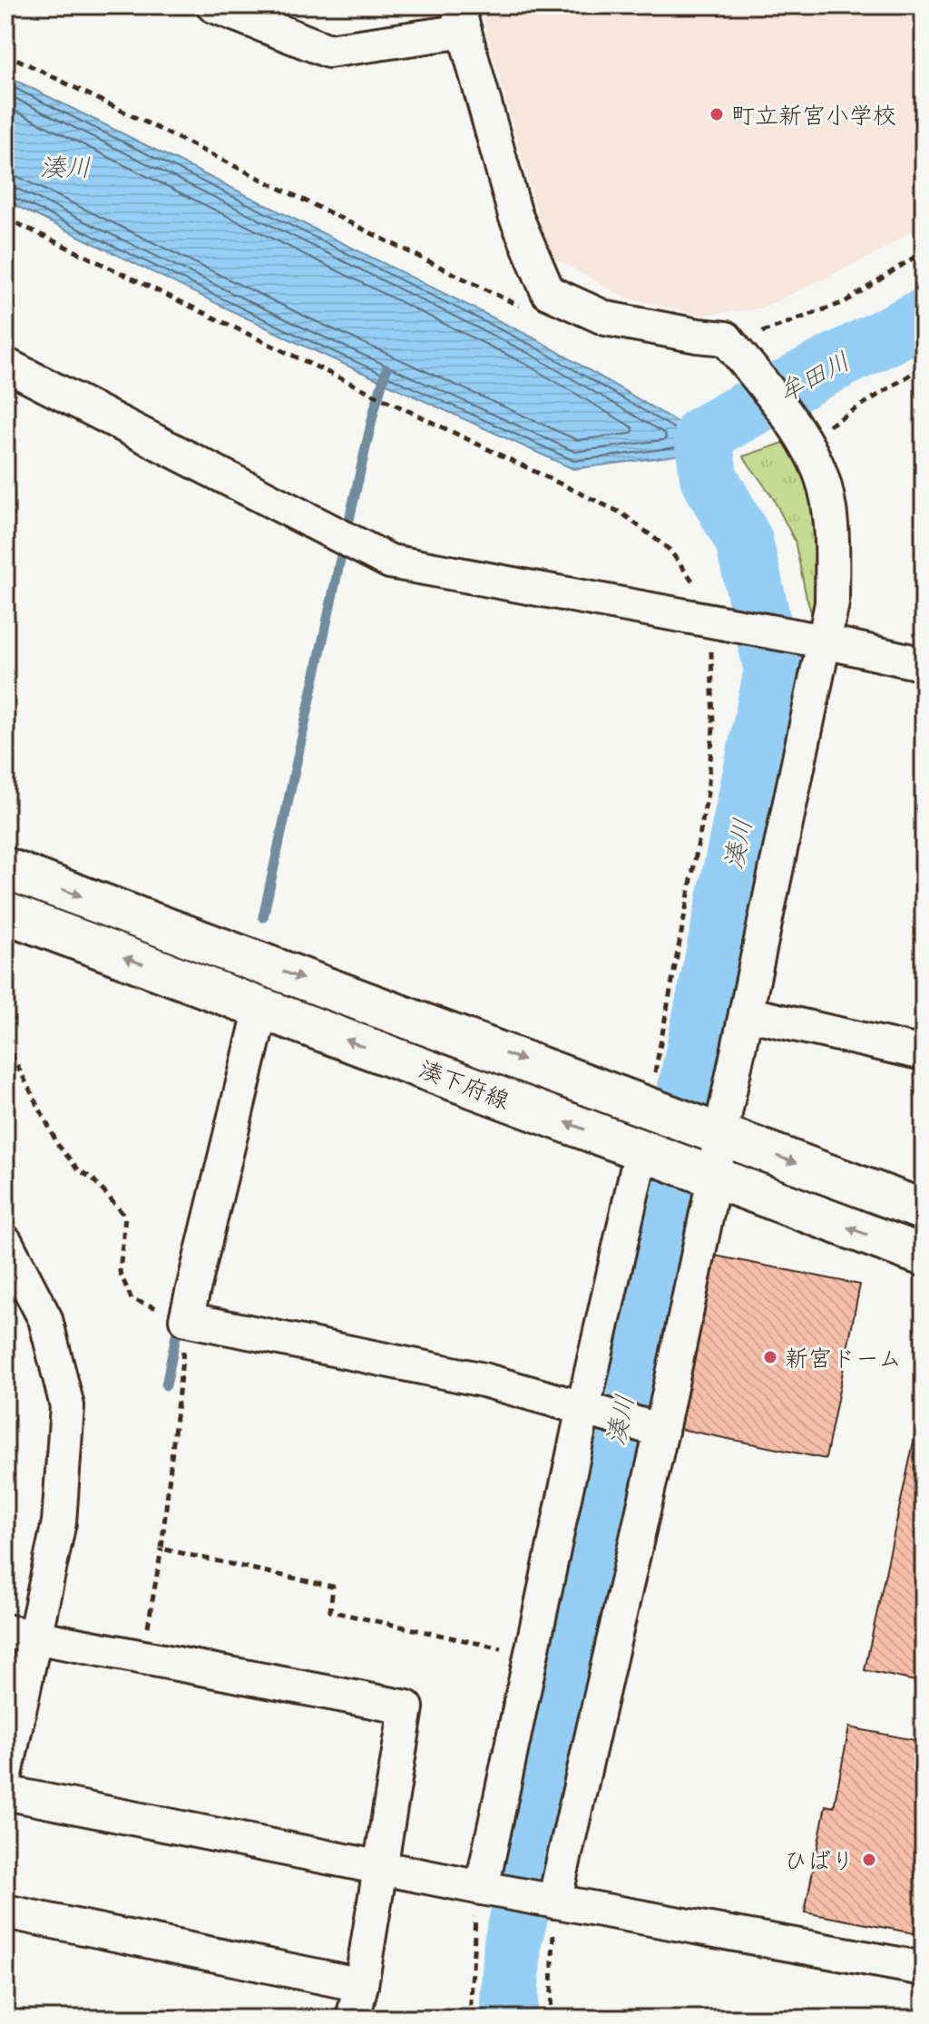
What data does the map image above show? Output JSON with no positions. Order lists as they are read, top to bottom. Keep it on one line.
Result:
{"streets":{"main road":["湊下府線"]},"water":["湊川","牟田川"],"places":["町立新宮小学校","新宮ドーム","ひばり"]}
